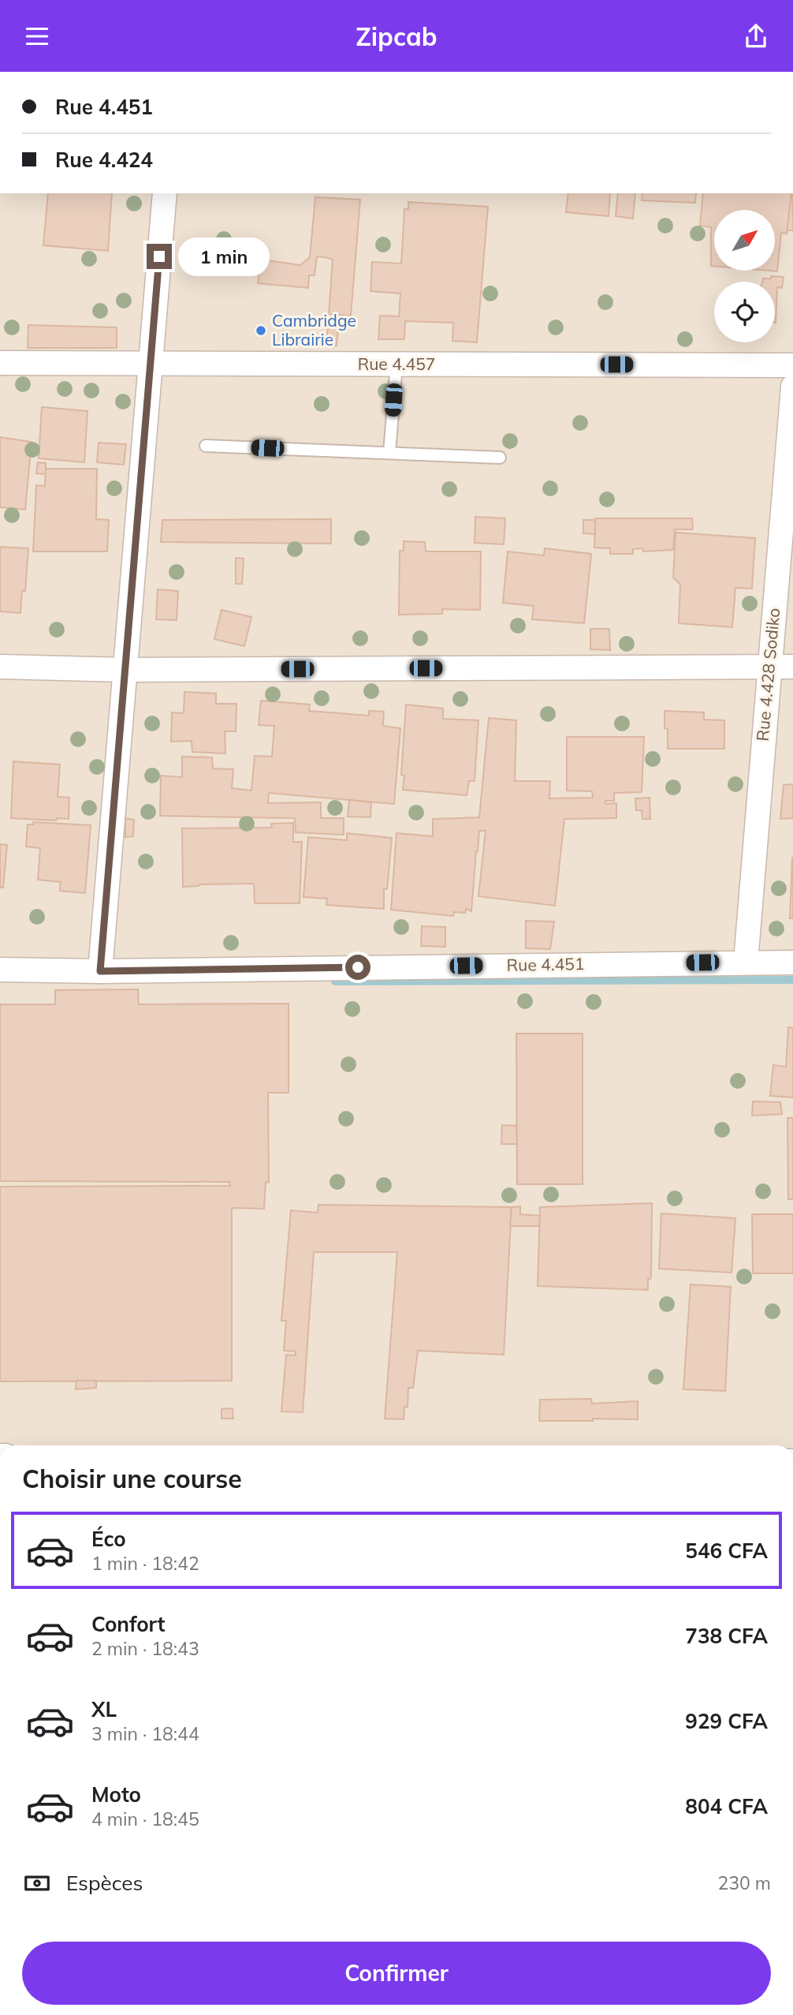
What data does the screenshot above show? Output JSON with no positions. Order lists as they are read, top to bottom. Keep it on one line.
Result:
{"streets":{"street":["Rue 4.457","Rue 4.428 Sodiko","Rue 4.451"]},"crossings":[["Rue 4.428 Sodiko","Rue 4.451"]],"places":["Cambridge Librairie"],"north":"top right","page":{"header":"Zipcab","banner":["Rue 4.451","Rue 4.424"],"bubble":"1 min","heading":"Choisir une course","list":[{"name":"Éco","note":"1 min · 18:42","value":"546 CFA"},{"name":"Confort","note":"2 min · 18:43","value":"738 CFA"},{"name":"XL","note":"3 min · 18:44","value":"929 CFA"},{"name":"Moto","note":"4 min · 18:45","value":"804 CFA"}],"pay":["Espèces","230 m"],"buttons":"Confirmer"}}
